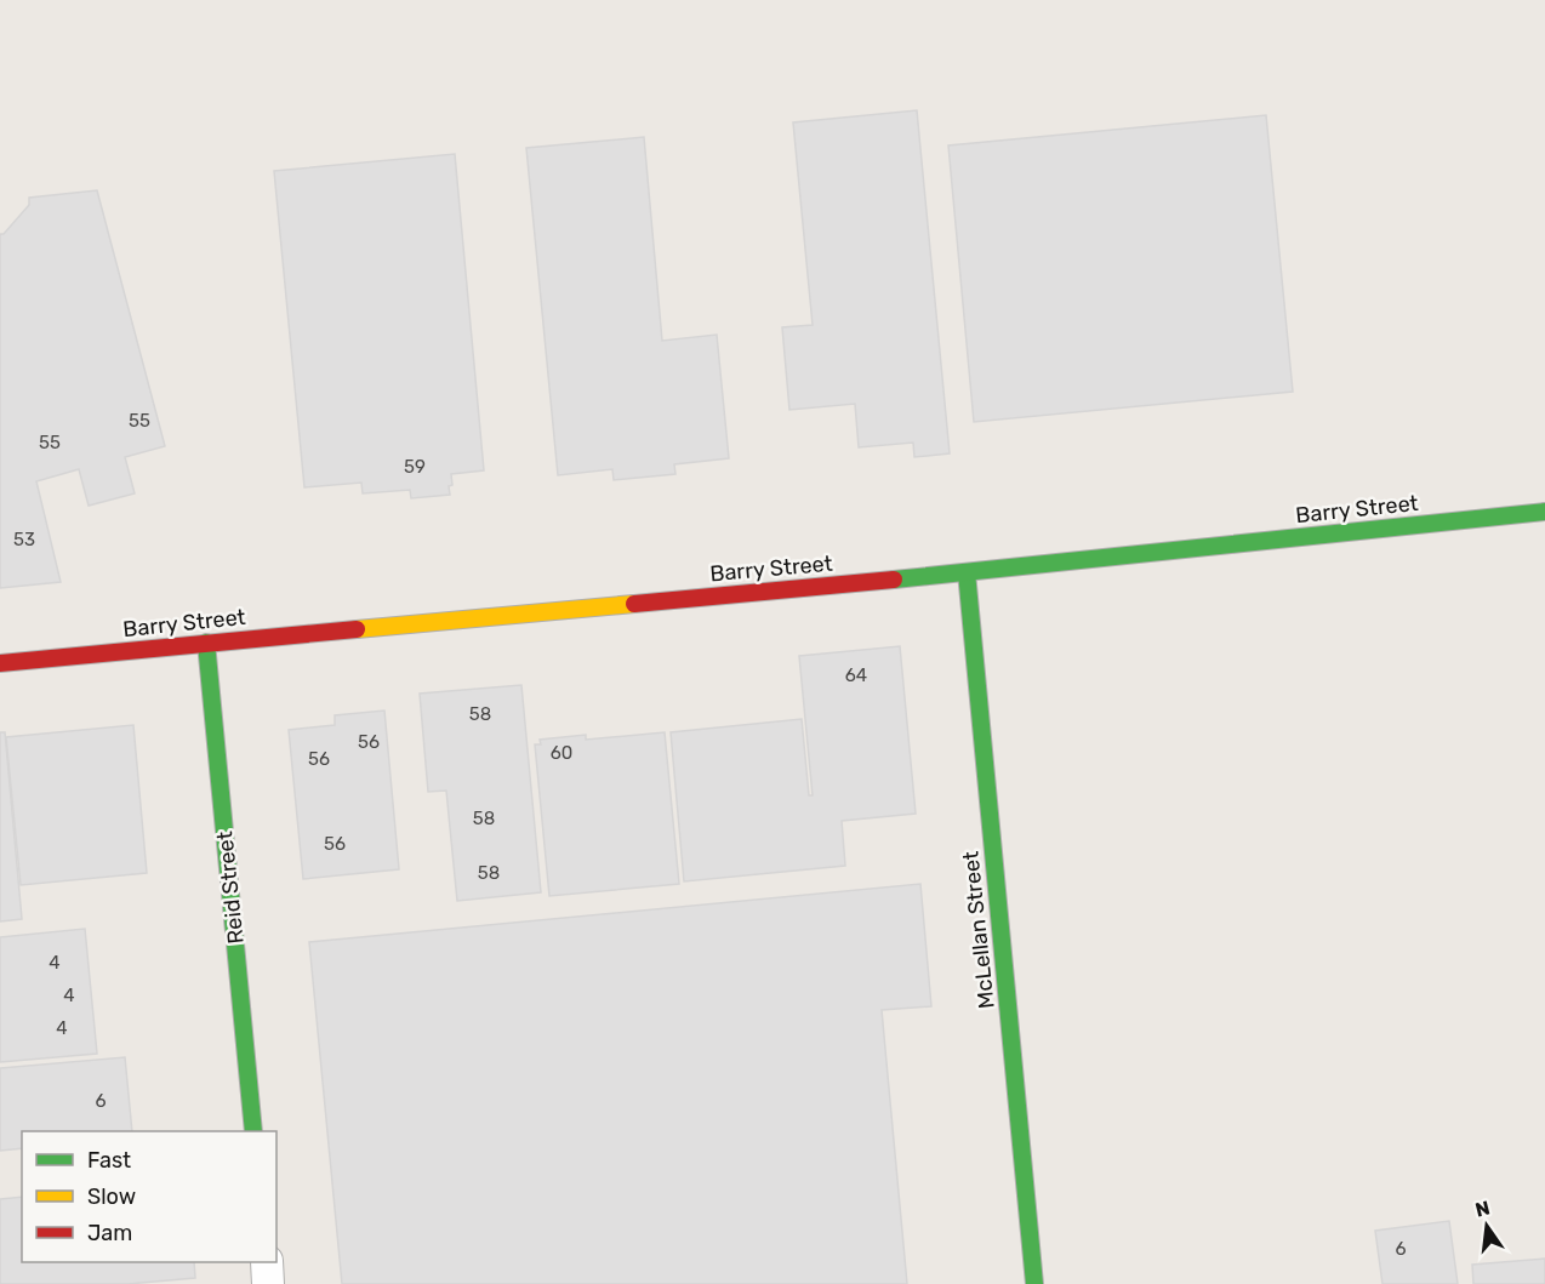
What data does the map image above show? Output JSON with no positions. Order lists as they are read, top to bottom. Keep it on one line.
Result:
{"streets":{"main road":["Barry Street","Reid Street","McLellan Street"]},"crossings":[["Barry Street","Reid Street"],["Barry Street","McLellan Street"]],"house_numbers":["55","55","59","53","64","58","56","60","56","58","56","58","4","4","4","6","6"],"legend":["Fast","Slow","Jam"],"north":"top"}
